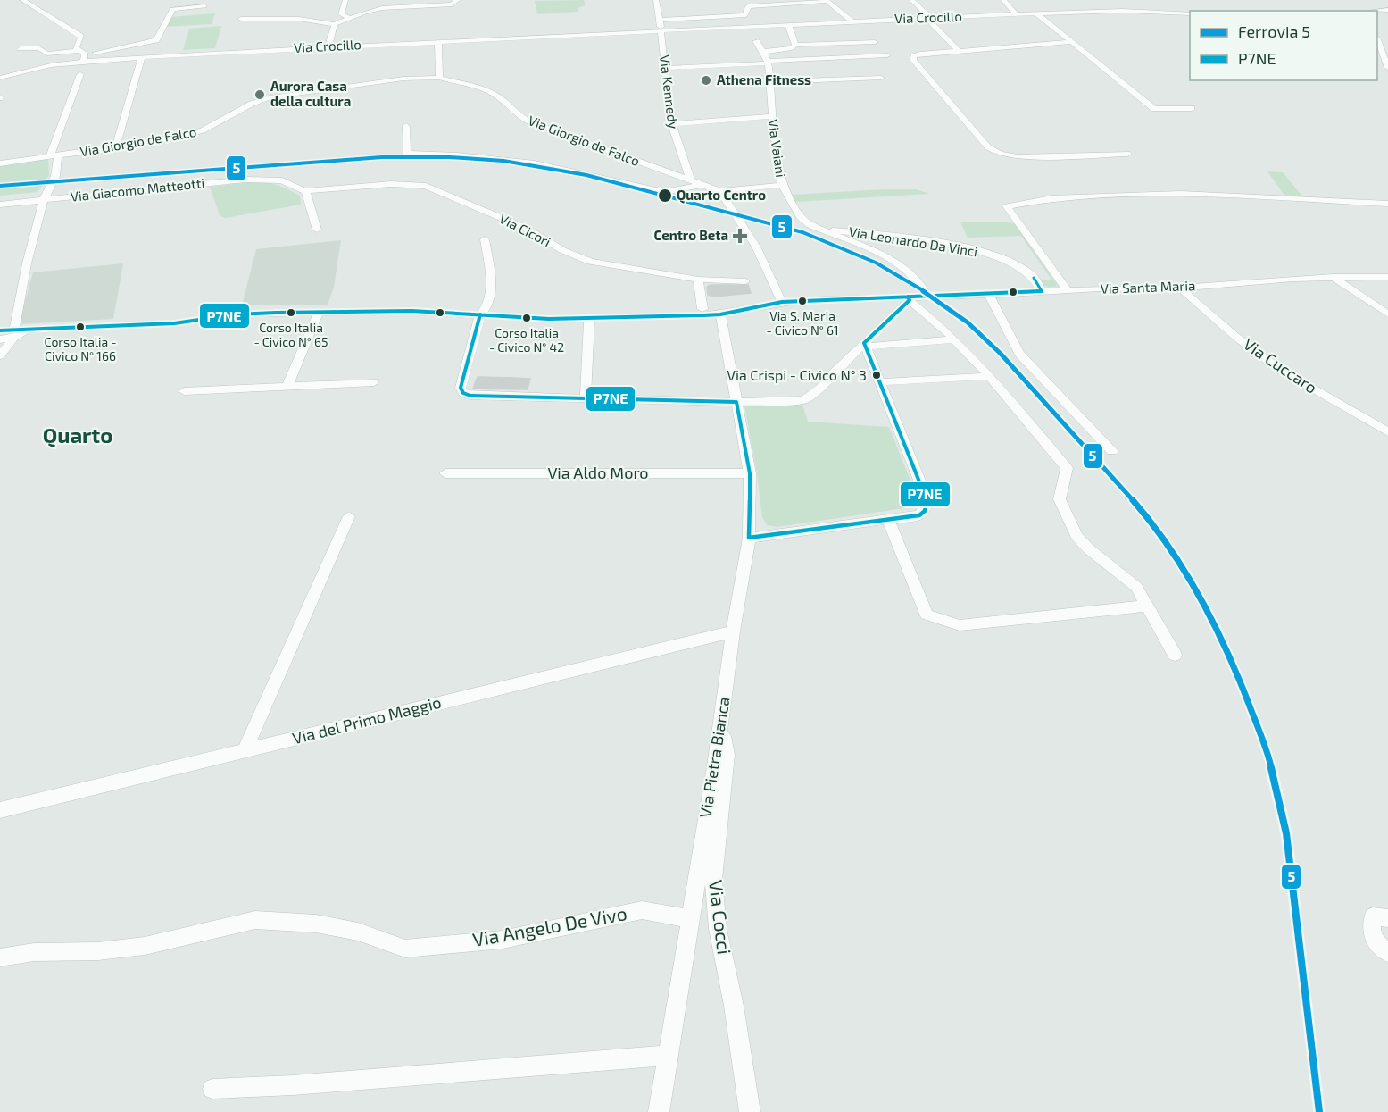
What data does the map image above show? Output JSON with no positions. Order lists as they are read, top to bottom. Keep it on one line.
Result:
{"streets":{"street":["Via Crocillo","Via Kennedy","Via Giorgio de Falco","Via Vaiani","Via Giacomo Matteotti","Via Cicori","Via Leonardo Da Vinci","Via Santa Maria","Via Cuccaro","Via Aldo Moro","Via del Primo Maggio","Via Pietra Bianca","Via Cocci","Via Angelo De Vivo"]},"crossings":[["Via Crocillo","Via Kennedy"],["Via Kennedy","Via Giorgio de Falco"],["Via Vaiani","Via Leonardo Da Vinci"],["Via Vaiani","Via Santa Maria"],["Via Giacomo Matteotti","Via Cicori"],["Via Leonardo Da Vinci","Via Santa Maria"],["Via Santa Maria","Via Cuccaro"],["Via Santa Maria","Via Pietra Bianca"],["Via Aldo Moro","Via Pietra Bianca"],["Via del Primo Maggio","Via Pietra Bianca"],["Via Pietra Bianca","Via Cocci"],["Via Pietra Bianca","Via Angelo De Vivo"]],"districts":["Quarto"],"places":{"other":["Athena Fitness","Aurora Casa della cultura","Quarto Centro","Via S. Maria - Civico N° 61","Corso Italia - Civico N° 65","Corso Italia - Civico N° 42","Corso Italia - Civico N° 166","Via Crispi - Civico N° 3"],"health":["Centro Beta"]},"lines":["rail line 5","transit line P7NE"],"legend":["Ferrovia 5","P7NE"]}
